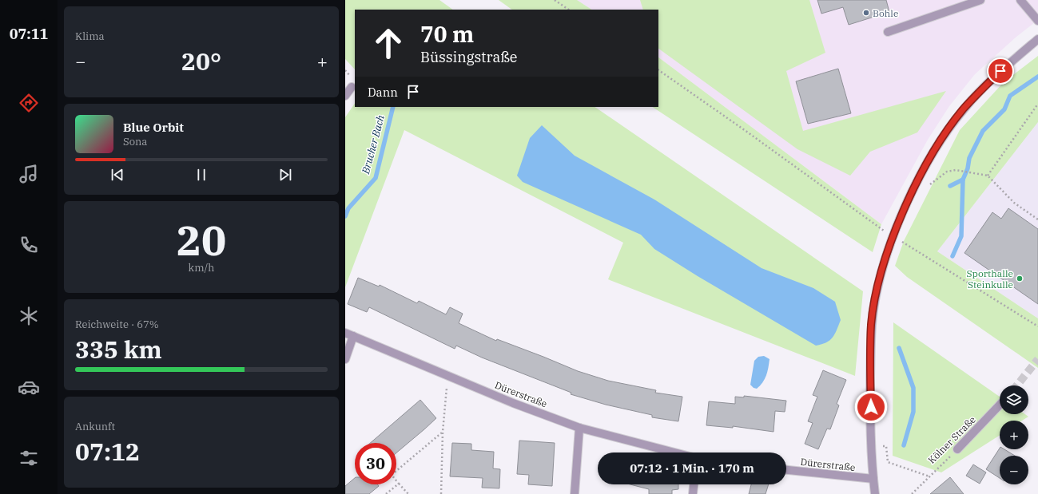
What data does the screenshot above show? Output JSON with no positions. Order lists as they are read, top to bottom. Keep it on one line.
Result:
{"streets":{"street":["Dürerstraße","Kölner Straße"]},"water":["Brucher Bach"],"places":["Bohle","Sporthalle Steinkulle"],"page":{"tabs":"07:11","tile":["Klima",["20","km/h"],["Reichweite · 67%","335 km"],["Ankunft","07:12"]],"turn":["70 m","Büssingstraße"],"heat":["−","20°","+"],"then":"Dann","song":["Blue Orbit","Sona"],"map_buttons":["+","−"],"limit":"30","trip":"07:12 · 1 Min. · 170 m"}}
